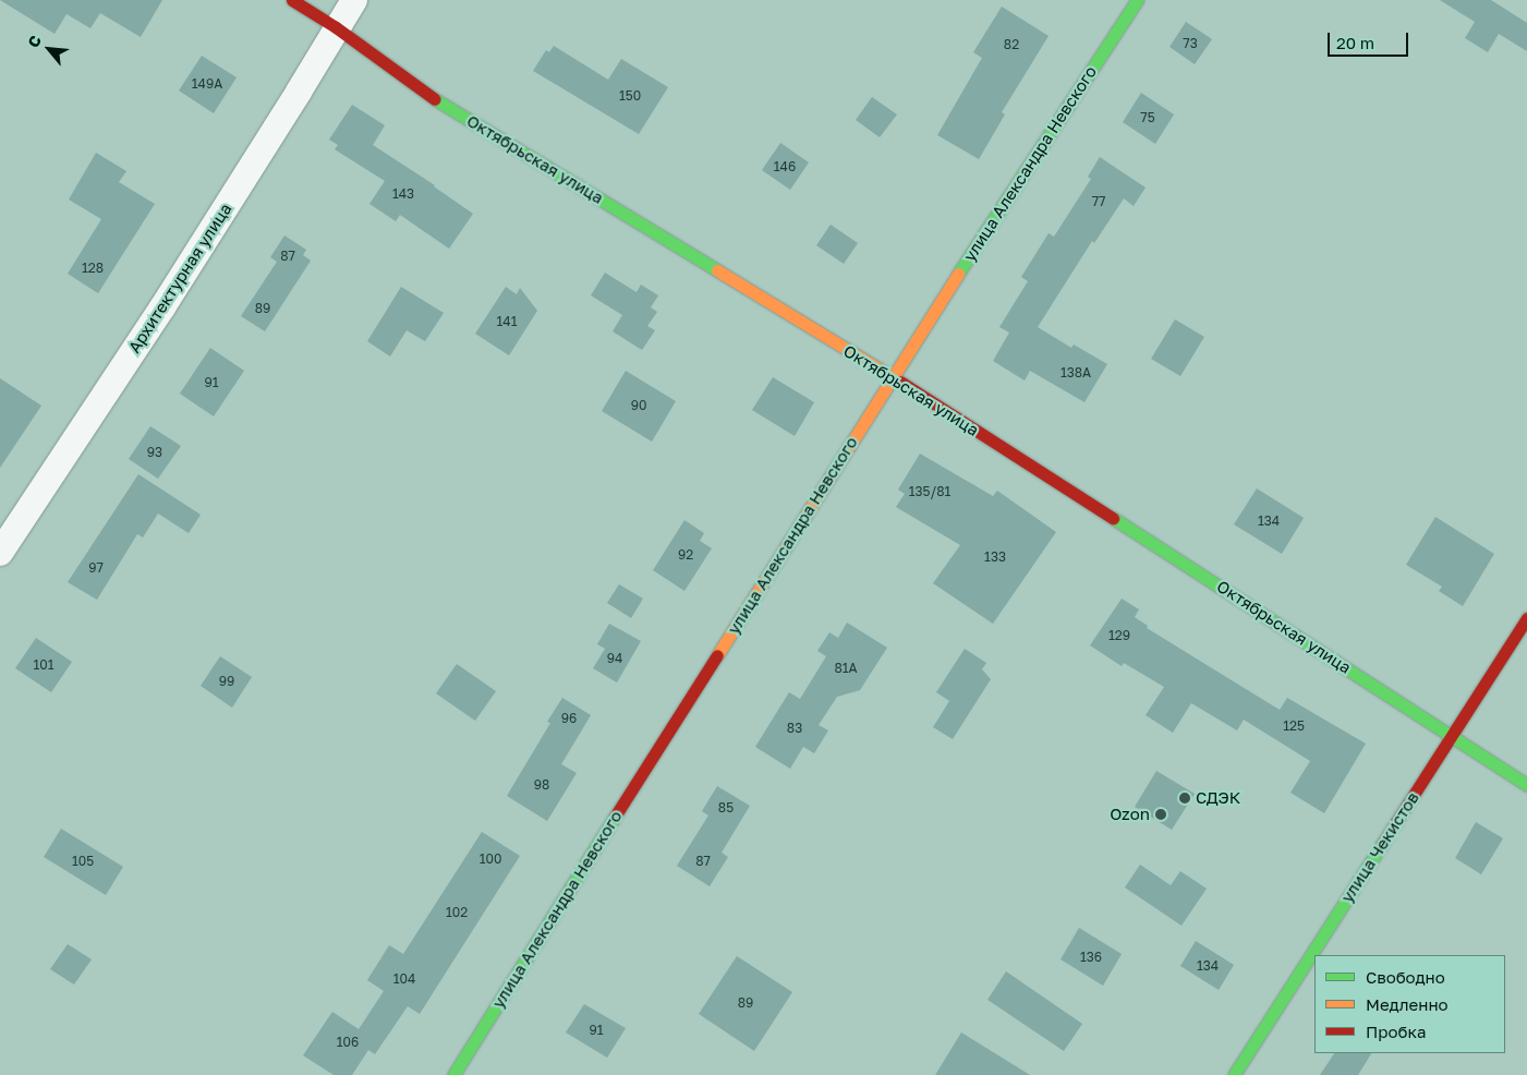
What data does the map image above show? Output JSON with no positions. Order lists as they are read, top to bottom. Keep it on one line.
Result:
{"streets":{"street":["Октябрьская улица","улица Александра Невского","Архитектурная улица","улица Чекистов"]},"crossings":[["Октябрьская улица","улица Александра Невского"],["Октябрьская улица","Архитектурная улица"],["Октябрьская улица","улица Чекистов"]],"places":["СДЭК","Ozon"],"house_numbers":["73","82","149А","150","75","146","143","77","87","128","89","141","138А","91","90","93","135/81","134","92","133","97","129","94","101","81А","99","96","125","83","98","85","100","105","87","102","136","134","104","89","91","106"],"legend":["Свободно","Медленно","Пробка"],"scale_bar":"20 m","north":"top left"}
